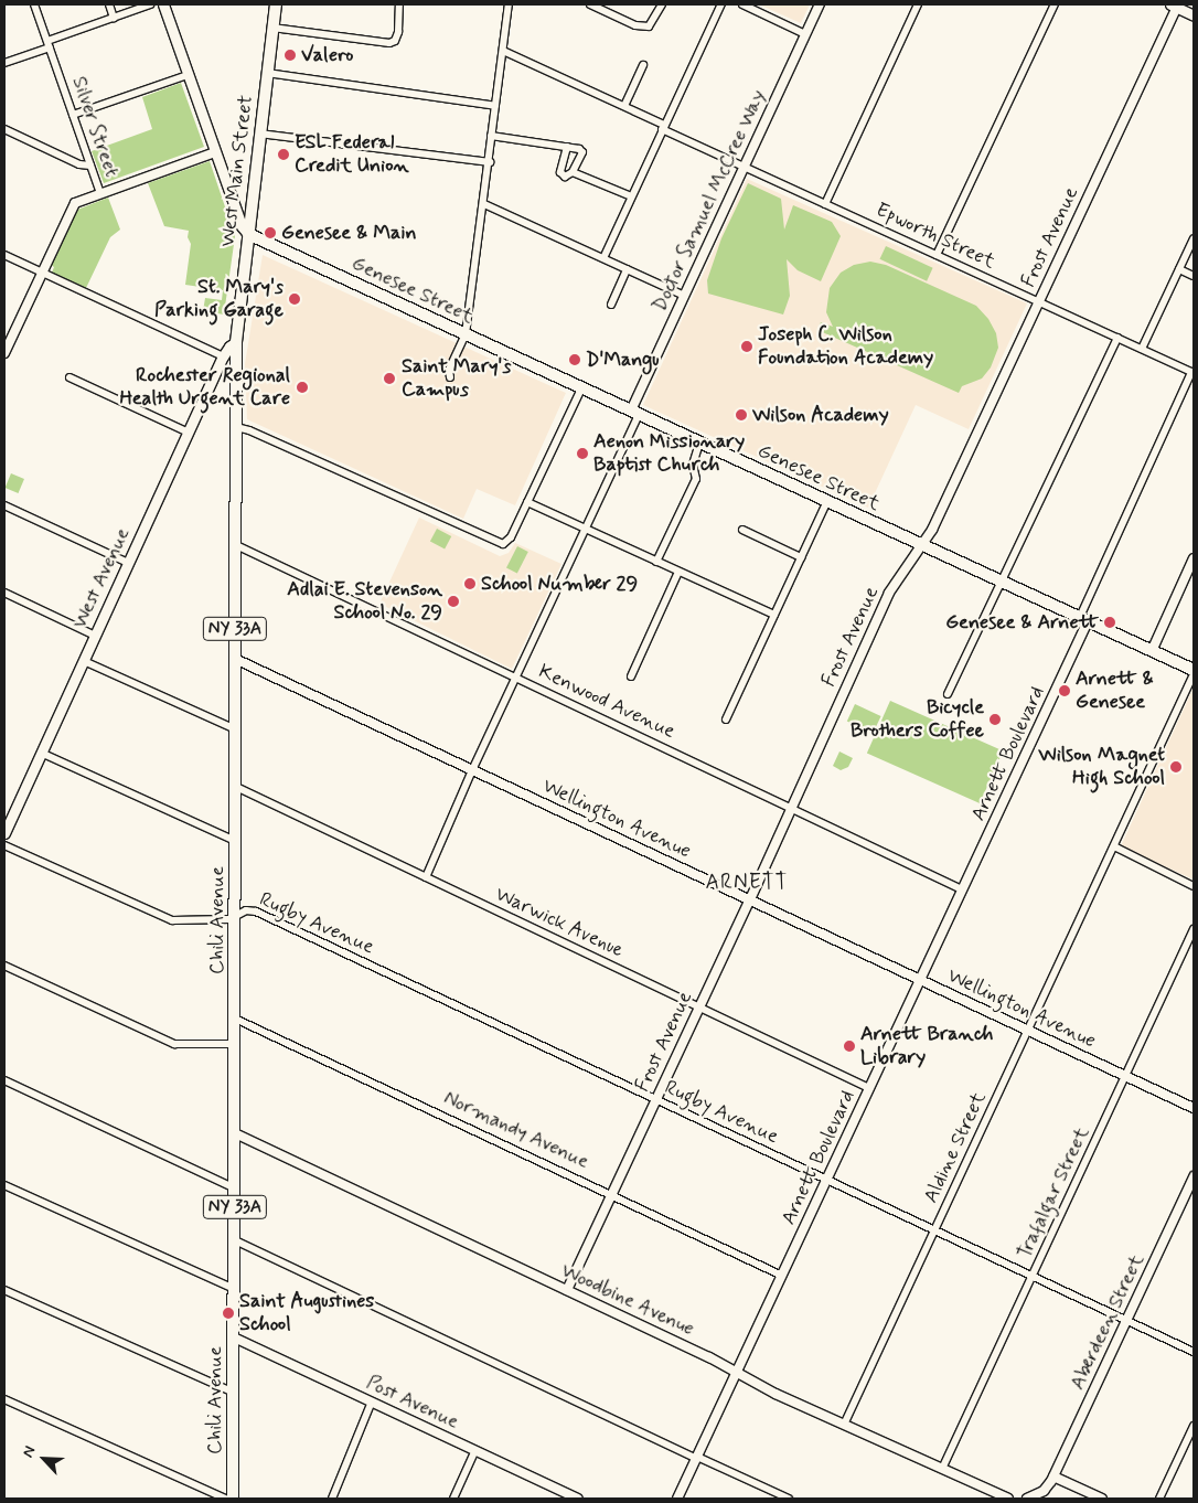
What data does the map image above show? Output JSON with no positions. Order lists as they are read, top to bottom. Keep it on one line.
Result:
{"streets":{"main road":["West Main Street","Genesee Street","West Avenue","NY 33A","Chili Avenue"],"street":["Silver Street","Doctor Samuel McCree Way","Epworth Street","Frost Avenue","Kenwood Avenue","Arnett Boulevard","Wellington Avenue","Warwick Avenue","Rugby Avenue","Normandy Avenue","Aldine Street","Trafalgar Street","Woodbine Avenue","Aberdeen Street","Post Avenue"]},"crossings":[["West Main Street","Genesee Street"],["West Main Street","West Avenue"],["West Main Street","Chili Avenue"],["Doctor Samuel McCree Way","Epworth Street"],["Doctor Samuel McCree Way","Genesee Street"],["Epworth Street","Frost Avenue"],["Epworth Street","Arnett Boulevard"],["Frost Avenue","Genesee Street"],["Frost Avenue","Kenwood Avenue"],["Frost Avenue","Wellington Avenue"],["Frost Avenue","Warwick Avenue"],["Frost Avenue","Rugby Avenue"],["Frost Avenue","Normandy Avenue"],["Frost Avenue","Woodbine Avenue"],["Genesee Street","Arnett Boulevard"],["West Avenue","Chili Avenue"],["Kenwood Avenue","Arnett Boulevard"],["Kenwood Avenue","Chili Avenue"],["Arnett Boulevard","Wellington Avenue"],["Arnett Boulevard","Warwick Avenue"],["Arnett Boulevard","Rugby Avenue"],["Arnett Boulevard","Normandy Avenue"],["Arnett Boulevard","Woodbine Avenue"],["Wellington Avenue","Chili Avenue"],["Wellington Avenue","Aldine Street"],["Wellington Avenue","Trafalgar Street"],["Chili Avenue","Warwick Avenue"],["Chili Avenue","Rugby Avenue"],["Chili Avenue","Normandy Avenue"],["Chili Avenue","Woodbine Avenue"],["Chili Avenue","Post Avenue"],["Rugby Avenue","Aldine Street"],["Rugby Avenue","Trafalgar Street"],["Rugby Avenue","Aberdeen Street"],["Aldine Street","Woodbine Avenue"],["Trafalgar Street","Woodbine Avenue"]],"districts":["ARNETT"],"places":["Valero","ESL Federal Credit Union","Genesee & Main","St. Mary's Parking Garage","Joseph C. Wilson Foundation Academy","D'Mangu","Saint Mary's Campus","Rochester Regional Health Urgent Care","Wilson Academy","Aenon Missionary Baptist Church","School Number 29","Adlai E. Stevenson School No. 29","Genesee & Arnett","Arnett & Genesee","Bicycle Brothers Coffee","Wilson Magnet High School","Arnett Branch Library","Saint Augustines School"],"north":"top left"}
